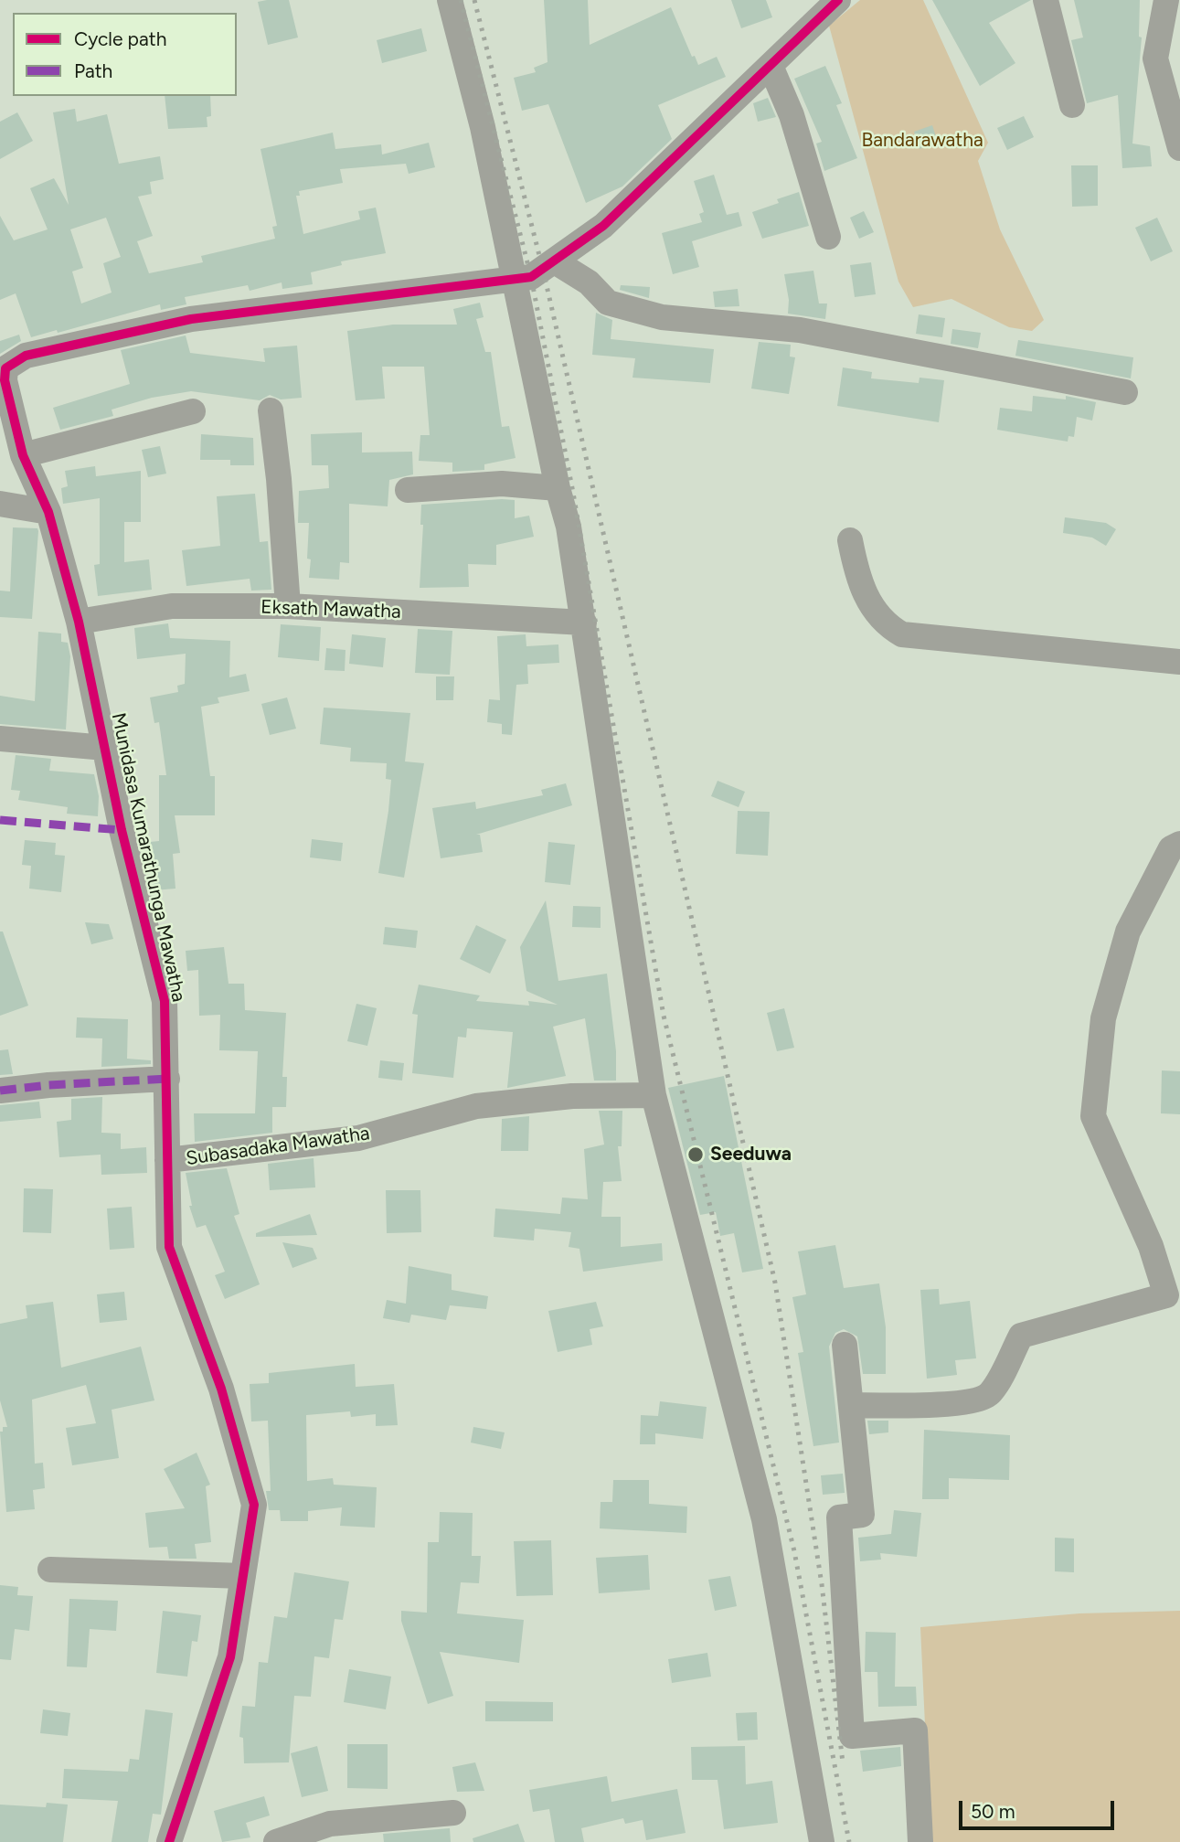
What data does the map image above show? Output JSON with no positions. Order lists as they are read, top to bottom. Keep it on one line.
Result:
{"streets":{"street":["Eksath Mawatha","Munidasa Kumarathunga Mawatha","Subasadaka Mawatha"]},"crossings":[["Eksath Mawatha","Munidasa Kumarathunga Mawatha"],["Munidasa Kumarathunga Mawatha","Subasadaka Mawatha"]],"parks":["Bandarawatha"],"places":["Seeduwa"],"legend":["Cycle path","Path"],"scale_bar":"50 m"}
